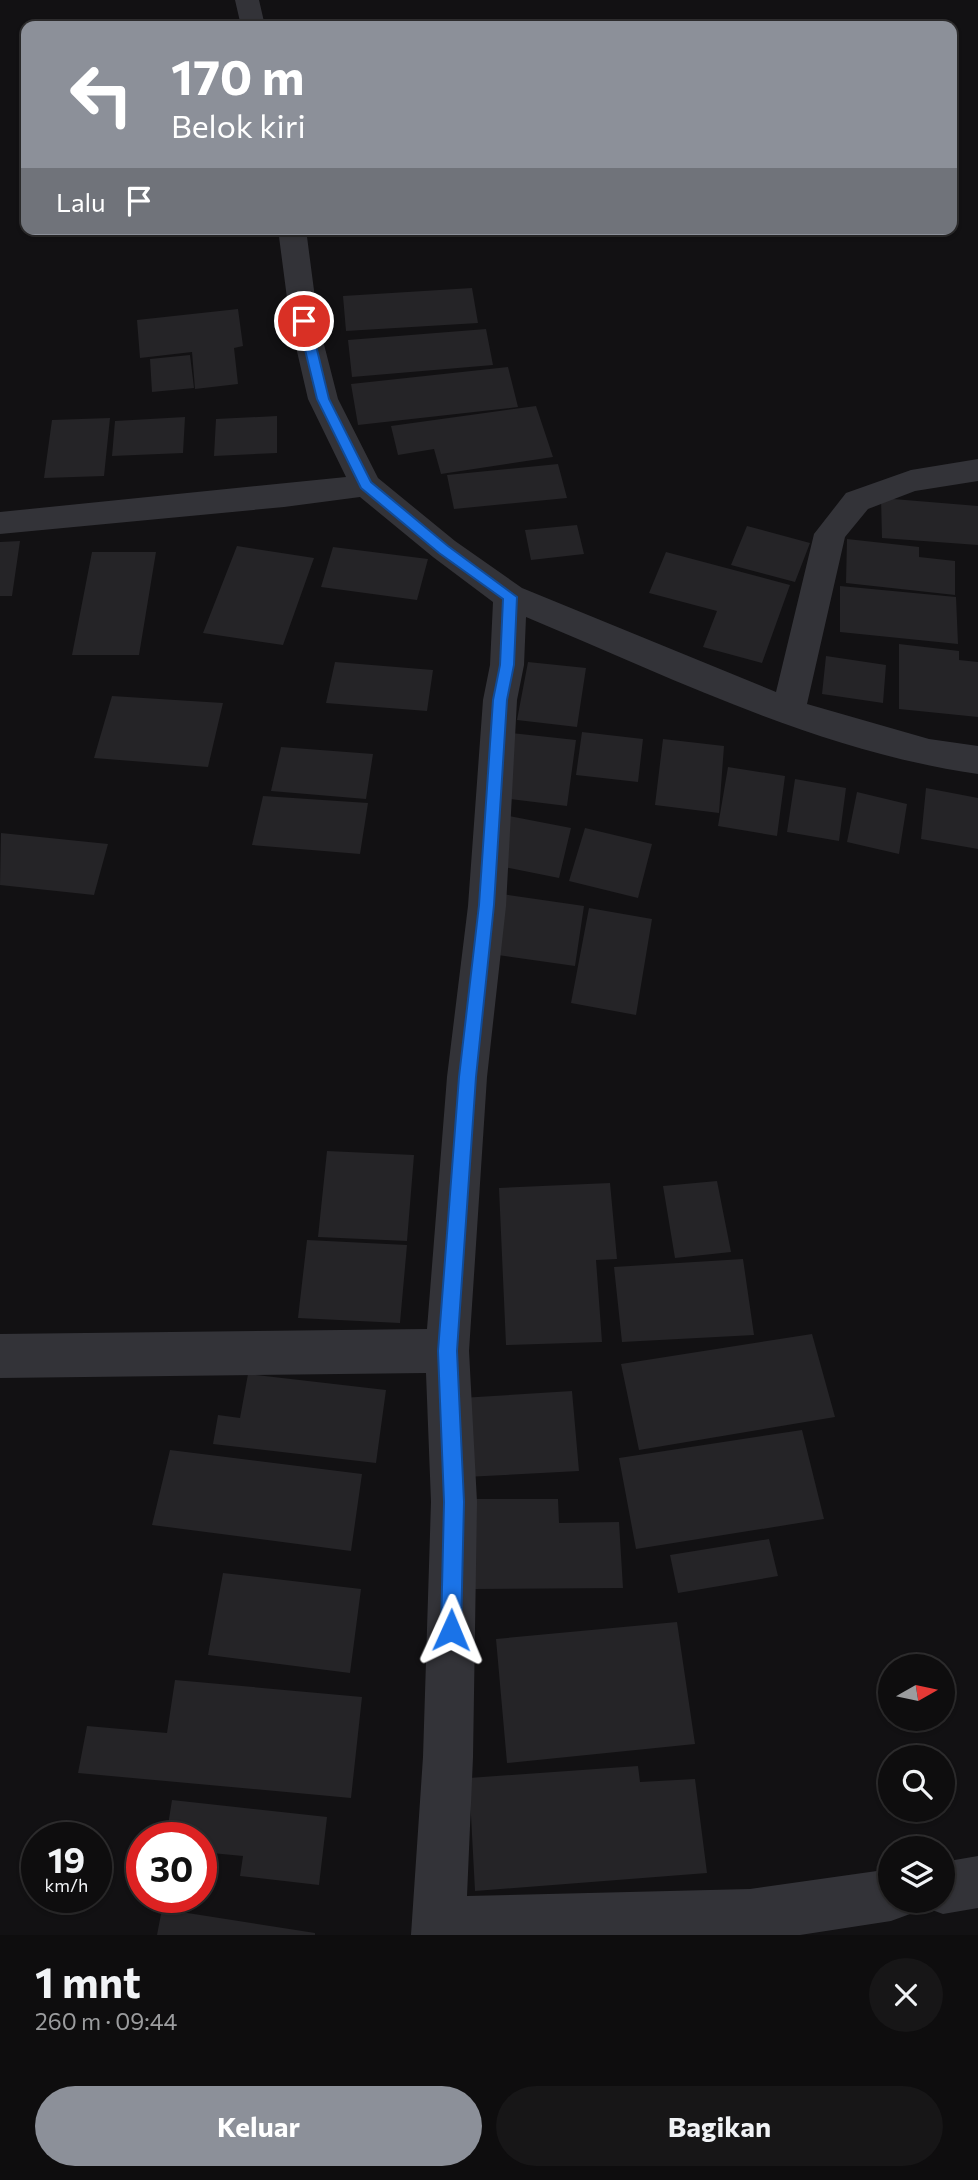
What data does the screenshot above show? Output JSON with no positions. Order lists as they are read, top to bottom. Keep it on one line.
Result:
{"north":"right","page":{"turn":["170 m","Belok kiri"],"then":"Lalu","speed":"19 km/h","limit":"30","heading":["1 mnt","260 m · 09:44"],"buttons":["Keluar","Bagikan"]}}
